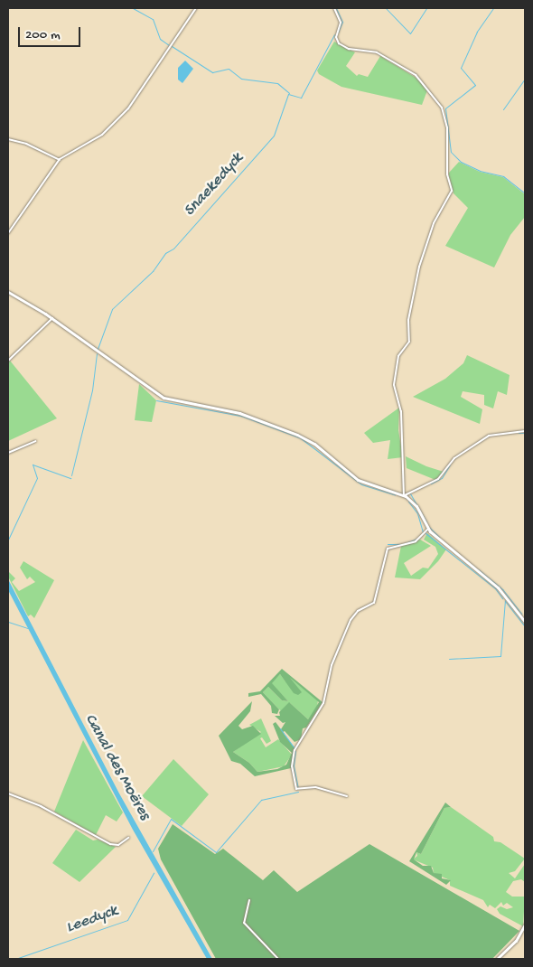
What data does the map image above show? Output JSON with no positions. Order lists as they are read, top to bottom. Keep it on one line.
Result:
{"water":["Snaekedyck","Canal des Moëres","Leedyck"],"scale_bar":"200 m"}
